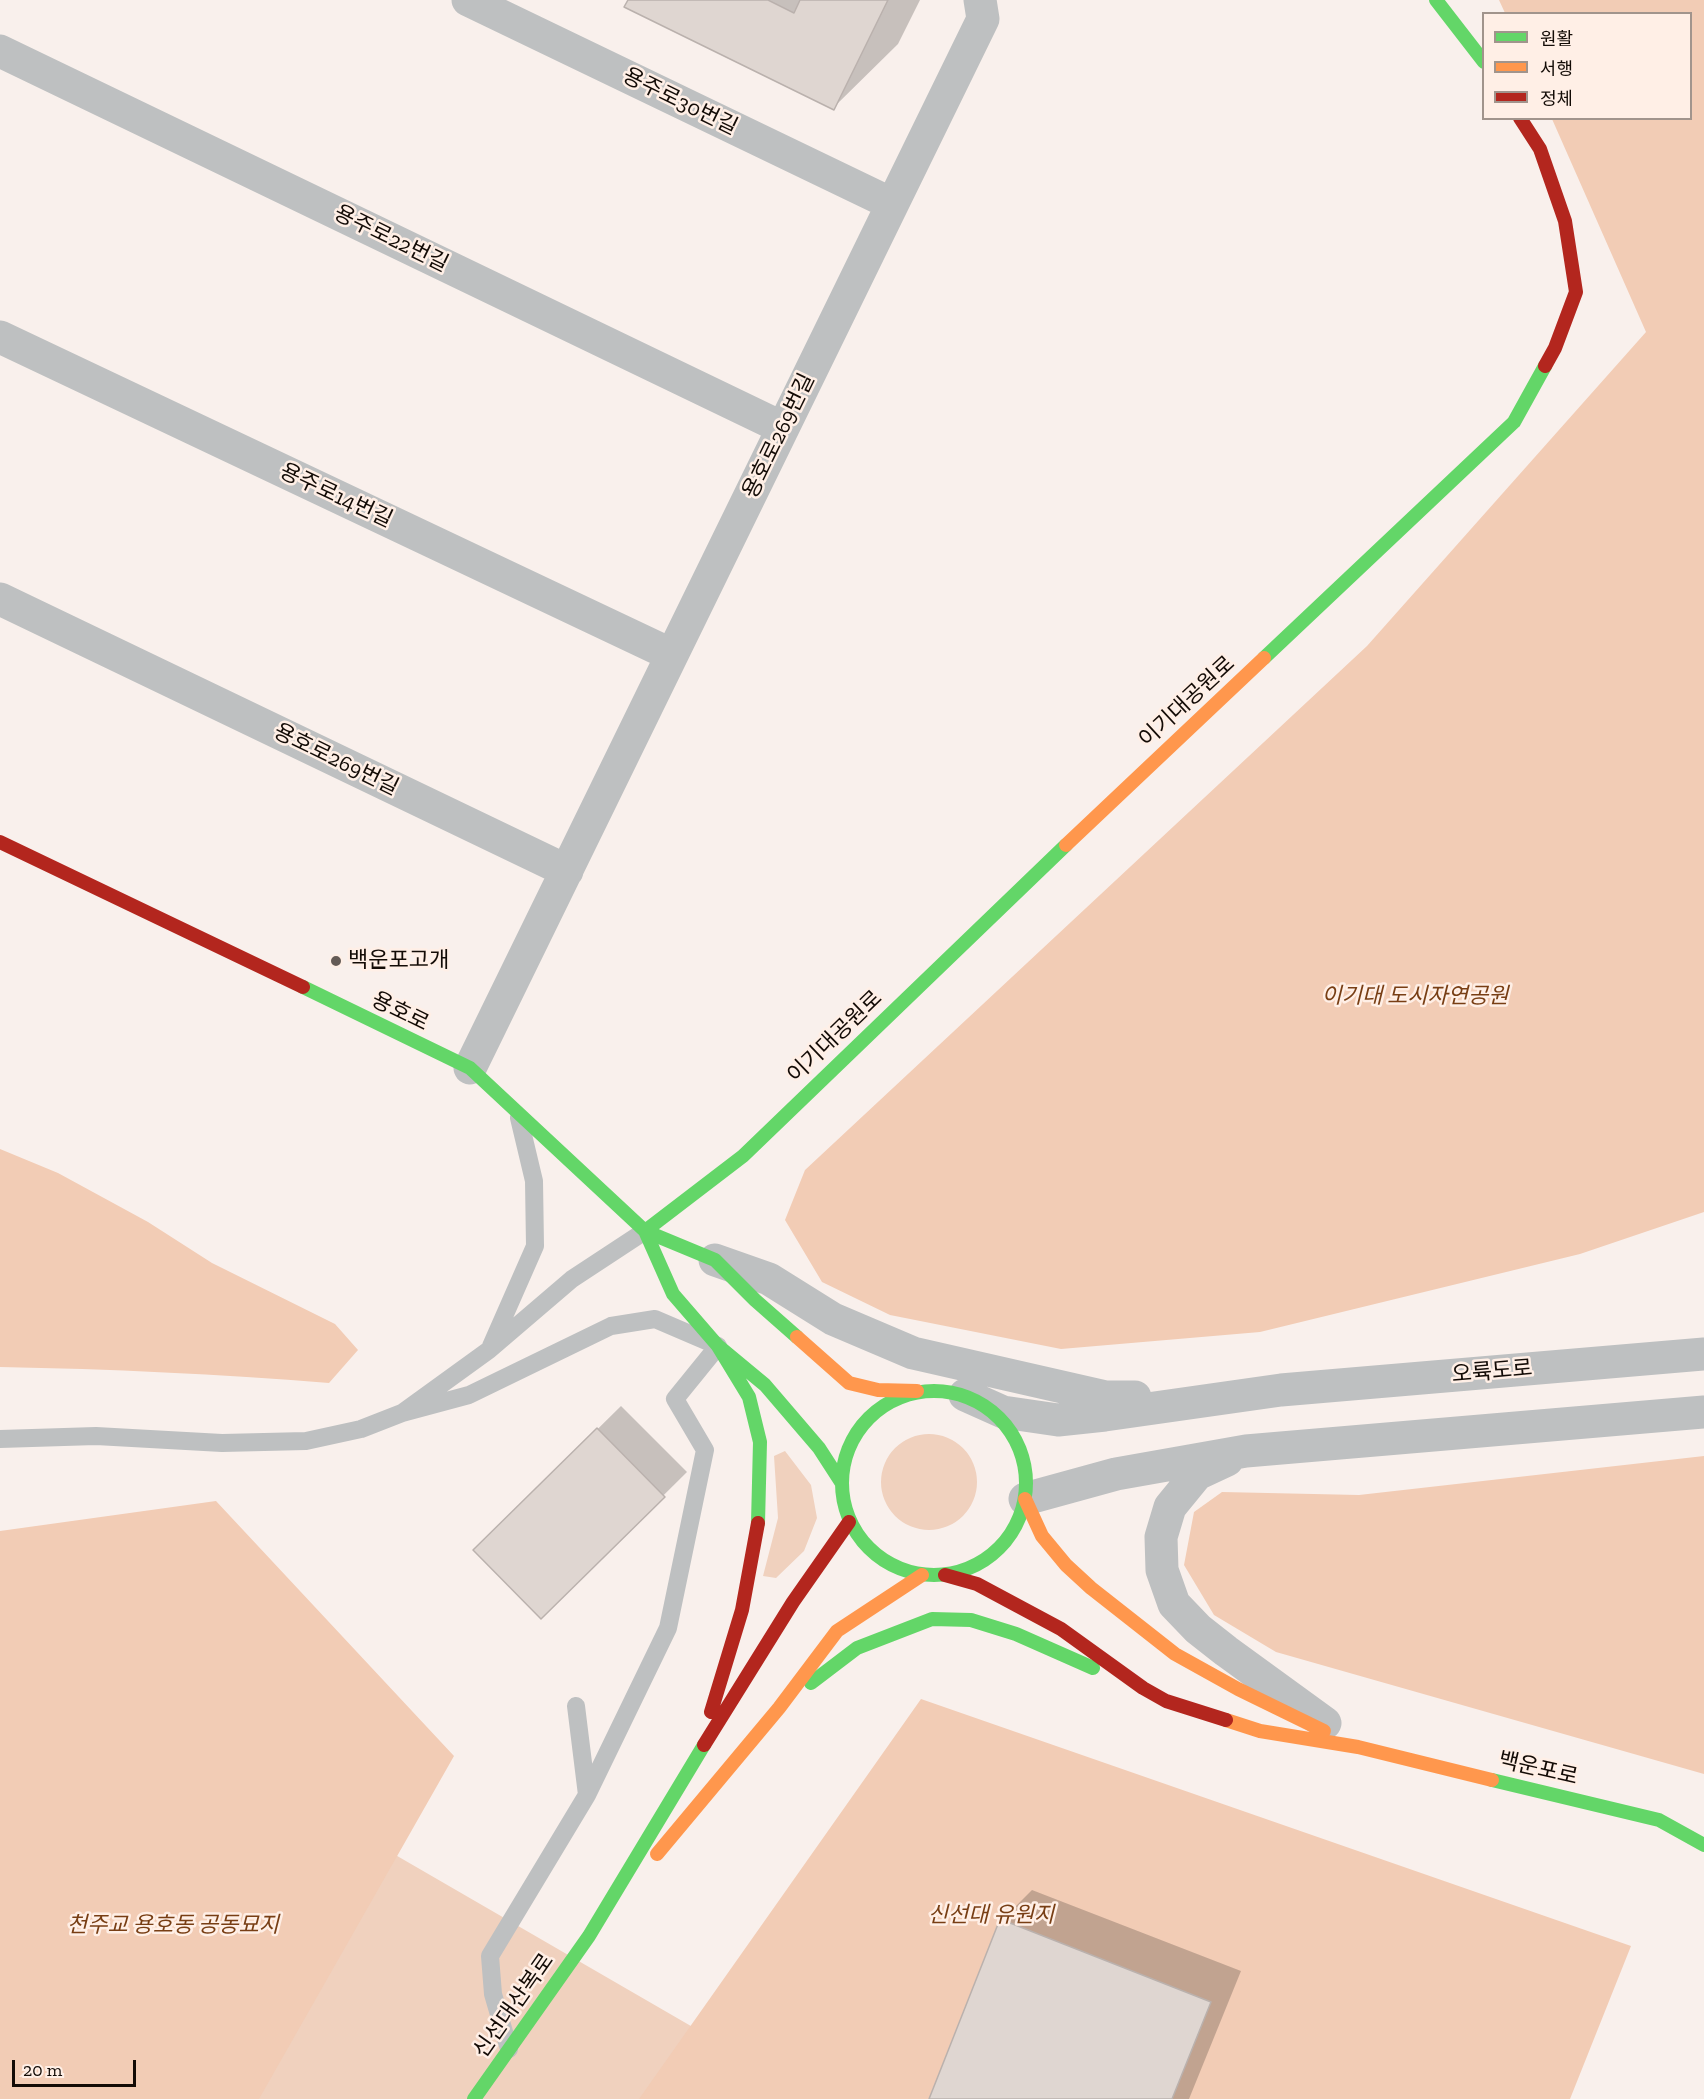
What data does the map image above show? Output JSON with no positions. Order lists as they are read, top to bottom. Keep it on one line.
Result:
{"streets":{"main road":["이기대공원로","용호로","백운포로","신선대산복로"],"street":["용주로30번길","용주로22번길","용호로269번길","용주로14번길","오륙도로"]},"crossings":[["용주로30번길","용호로269번길"],["용주로22번길","용호로269번길"],["용호로269번길","용주로14번길"],["용호로269번길","용호로"],["이기대공원로","용호로"]],"parks":["이기대 도시자연공원","신선대 유원지","천주교 용호동 공동묘지"],"places":["백운포고개"],"legend":["원활","서행","정체"],"scale_bar":"20 m"}
